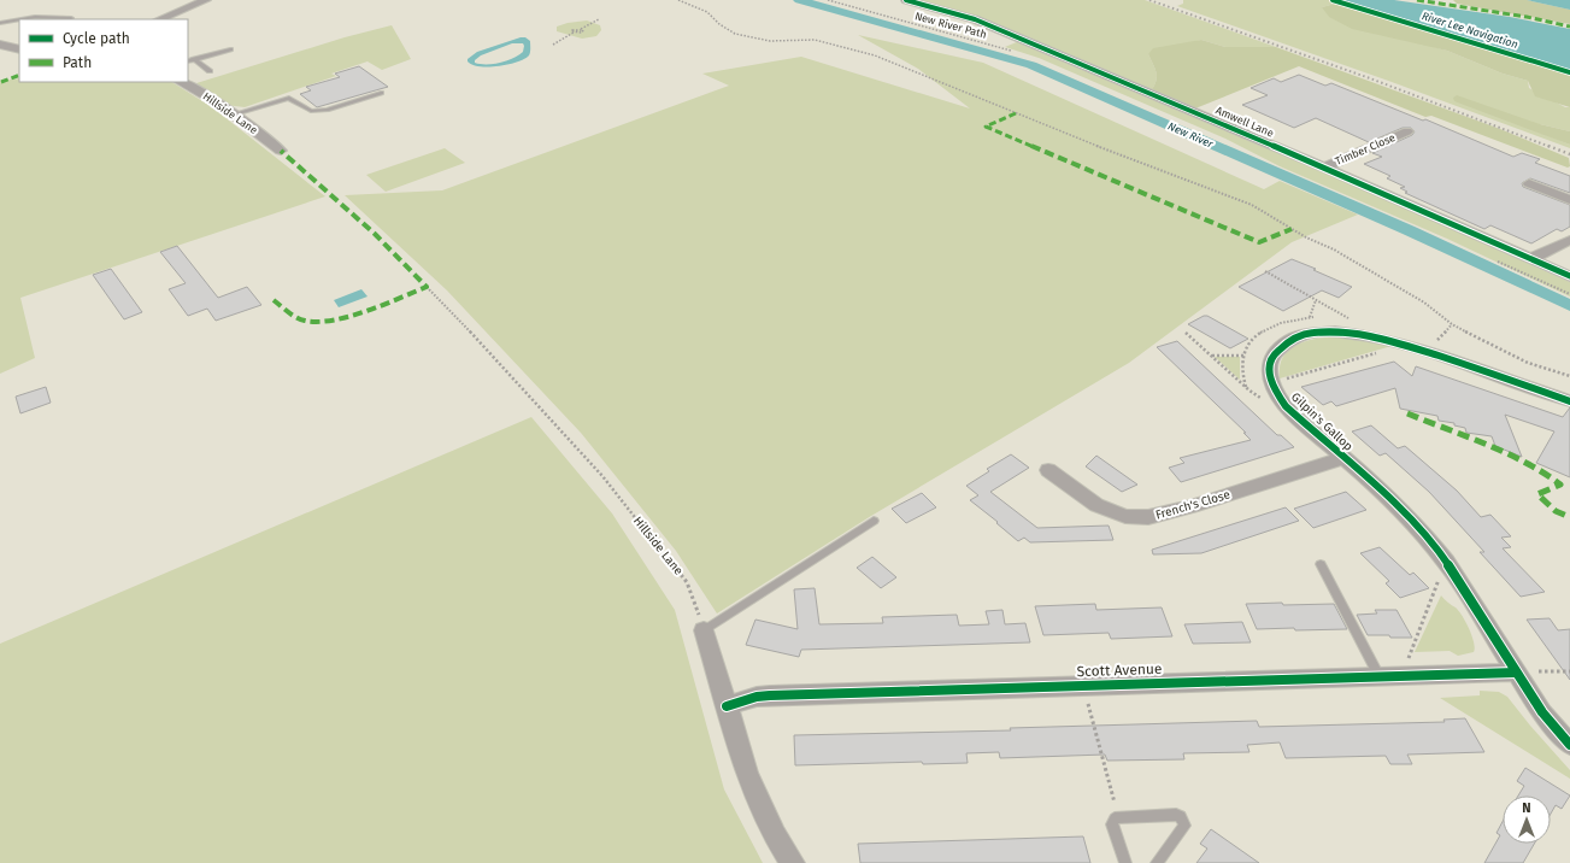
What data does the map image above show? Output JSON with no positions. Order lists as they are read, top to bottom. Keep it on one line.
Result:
{"streets":{"street":["Hillside Lane","Amwell Lane","Timber Close","Gilpin's Gallop","French's Close","Scott Avenue"],"cycle path":["New River Path"]},"crossings":[["Amwell Lane","Timber Close"],["Gilpin's Gallop","French's Close"],["Gilpin's Gallop","Scott Avenue"]],"water":["River Lee Navigation","New River"],"legend":["Cycle path","Path"],"north":"top"}
